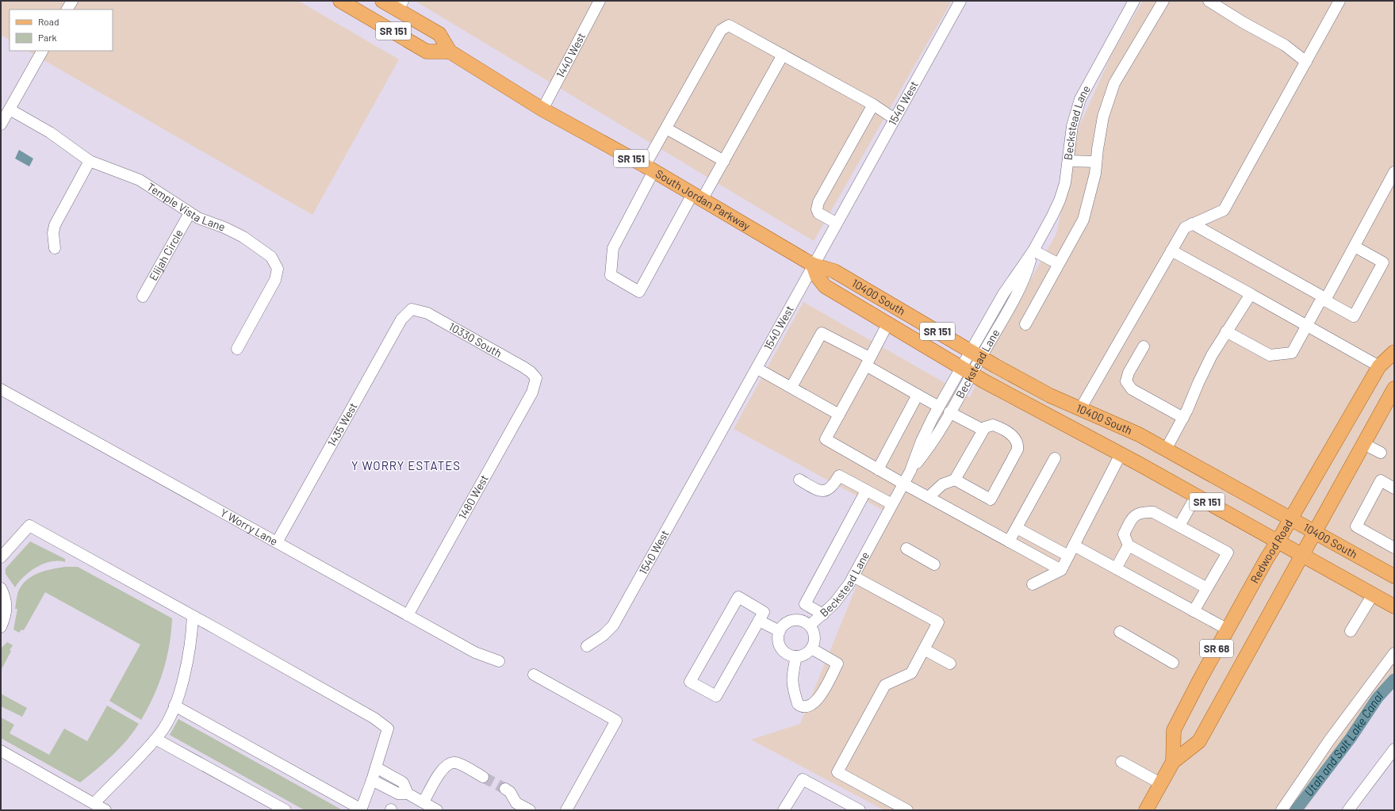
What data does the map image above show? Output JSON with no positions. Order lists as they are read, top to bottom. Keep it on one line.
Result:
{"streets":{"main road":["SR 151","South Jordan Parkway","10400 South","Redwood Road","SR 68"],"street":["1440 West","1540 West","Beckstead Lane","Temple Vista Lane","Elijah Circle","10330 South","1435 West","1480 West","Y Worry Lane"]},"crossings":[["SR 151","South Jordan Parkway"],["1440 West","South Jordan Parkway"],["1540 West","South Jordan Parkway"],["1540 West","10400 South"],["Beckstead Lane","10400 South"],["South Jordan Parkway","10400 South"],["Temple Vista Lane","Elijah Circle"],["10400 South","Redwood Road"],["10330 South","1435 West"],["10330 South","1480 West"],["1435 West","Y Worry Lane"],["1480 West","Y Worry Lane"]],"districts":["Y WORRY ESTATES"],"water":["Utah and Salt Lake Canal"],"legend":["Road","Park"]}
